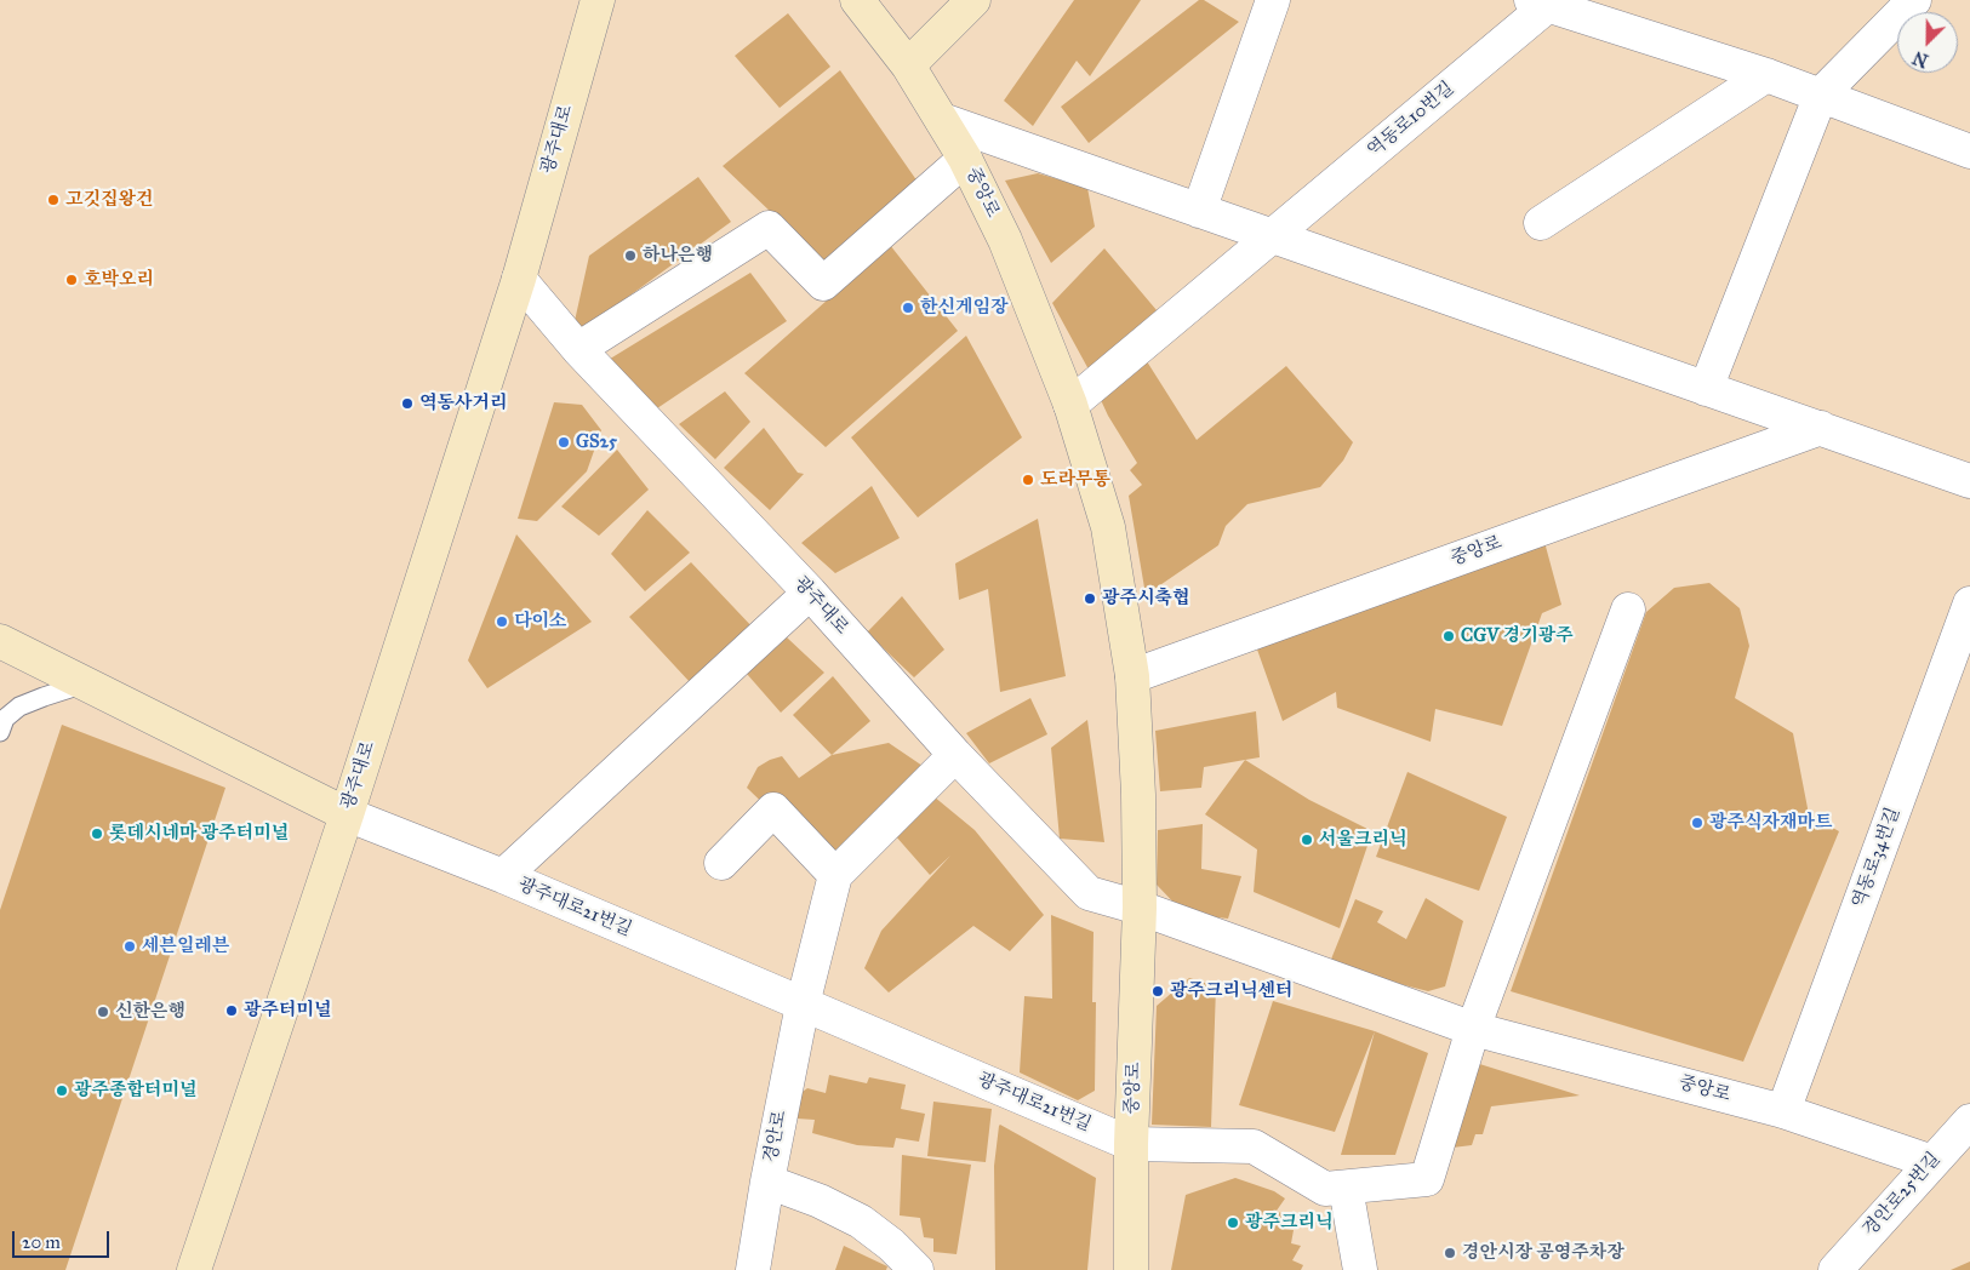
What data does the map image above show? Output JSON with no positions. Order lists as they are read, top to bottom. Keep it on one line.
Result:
{"streets":{"street":["역동로10번길","광주대로","중앙로","역동로34번길","광주대로21번길","경안로","경안로25번길"]},"crossings":[["광주대로","중앙로"],["광주대로","광주대로21번길"],["중앙로","역동로34번길"],["중앙로","광주대로21번길"],["중앙로","경안로25번길"],["광주대로21번길","경안로"]],"places":["고깃집왕건","하나은행","호박오리","한신게임장","역동사거리","GS25","도라무통","광주시축협","다이소","CGV 경기광주","광주식자재마트","롯데시네마 광주터미널","서울크리닉","세븐일레븐","광주크리닉센터","광주터미널","신한은행","광주종합터미널","광주크리닉","경안시장 공영주차장"],"scale_bar":"20 m","north":"bottom left"}
